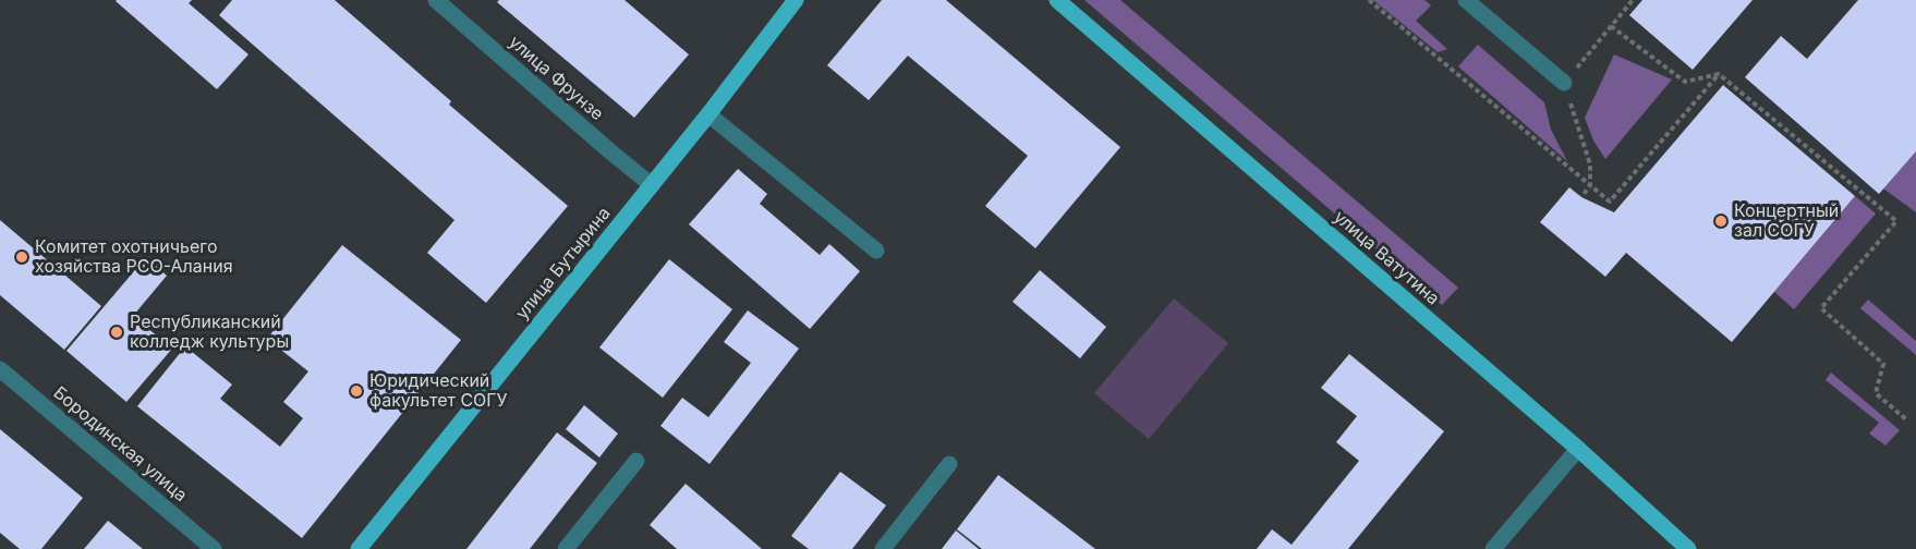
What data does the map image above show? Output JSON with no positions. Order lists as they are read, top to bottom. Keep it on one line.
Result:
{"streets":{"main road":["улица Ватутина","улица Бутырина"],"street":["улица Фрунзе","Бородинская улица"]},"crossings":[["улица Фрунзе","улица Бутырина"]],"places":["Концертный зал СОГУ","Комитет охотничьего хозяйства РСО-Алания","Республиканский колледж культуры","Юридический факультет СОГУ"]}
